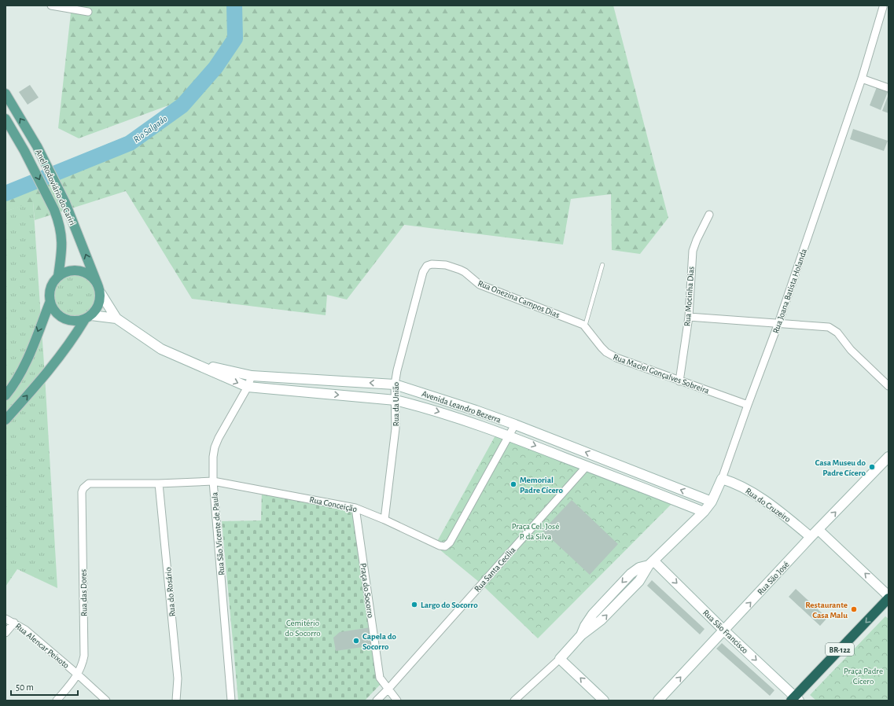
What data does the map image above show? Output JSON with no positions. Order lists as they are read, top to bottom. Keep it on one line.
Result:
{"streets":{"highway":["BR-122"],"main road":["Anel Rodoviário do Cariri"],"street":["Rua Joana Batista Holanda","Rua Mocinha Dias","Rua Onezina Campos Dias","Rua Maciel Gonçalves Sobreira","Rua da União","Avenida Leandro Bezerra","Rua Conceição","Rua do Cruzeiro","Rua São Vicente de Paula","Rua Santa Cecília","Rua São José","Praça do Socorro","Rua do Rosário","Rua das Dores","Rua São Francisco","Rua Alencar Peixoto"]},"crossings":[["Rua Joana Batista Holanda","Rua Maciel Gonçalves Sobreira"],["Rua Joana Batista Holanda","Avenida Leandro Bezerra"],["Rua Joana Batista Holanda","Rua do Cruzeiro"],["Rua Mocinha Dias","Rua Maciel Gonçalves Sobreira"],["Rua Onezina Campos Dias","Rua Maciel Gonçalves Sobreira"],["Rua Onezina Campos Dias","Rua da União"],["Rua da União","Avenida Leandro Bezerra"],["Rua da União","Rua Conceição"],["Avenida Leandro Bezerra","Rua Conceição"],["Avenida Leandro Bezerra","Rua São Vicente de Paula"],["Avenida Leandro Bezerra","Rua Santa Cecília"],["Rua Conceição","Rua São Vicente de Paula"],["Rua Conceição","Praça do Socorro"],["Rua Conceição","Rua do Rosário"],["Rua Conceição","Rua das Dores"],["Rua do Cruzeiro","Rua São José"],["Rua Santa Cecília","Praça do Socorro"],["Rua São José","Rua São Francisco"],["Rua das Dores","Rua Alencar Peixoto"],["Rua São Francisco","BR-122"]],"one_way":["Rua São José","Rua São Francisco"],"water":["Rio Salgado"],"parks":["Praça Cel. José P. da Silva","Cemitério do Socorro","Praça Padre Cícero"],"places":["Casa Museu do Padre Cícero","Memorial Padre Cícero","Largo do Socorro","Restaurante Casa Malu","Capela do Socorro"],"scale_bar":"50 m"}
